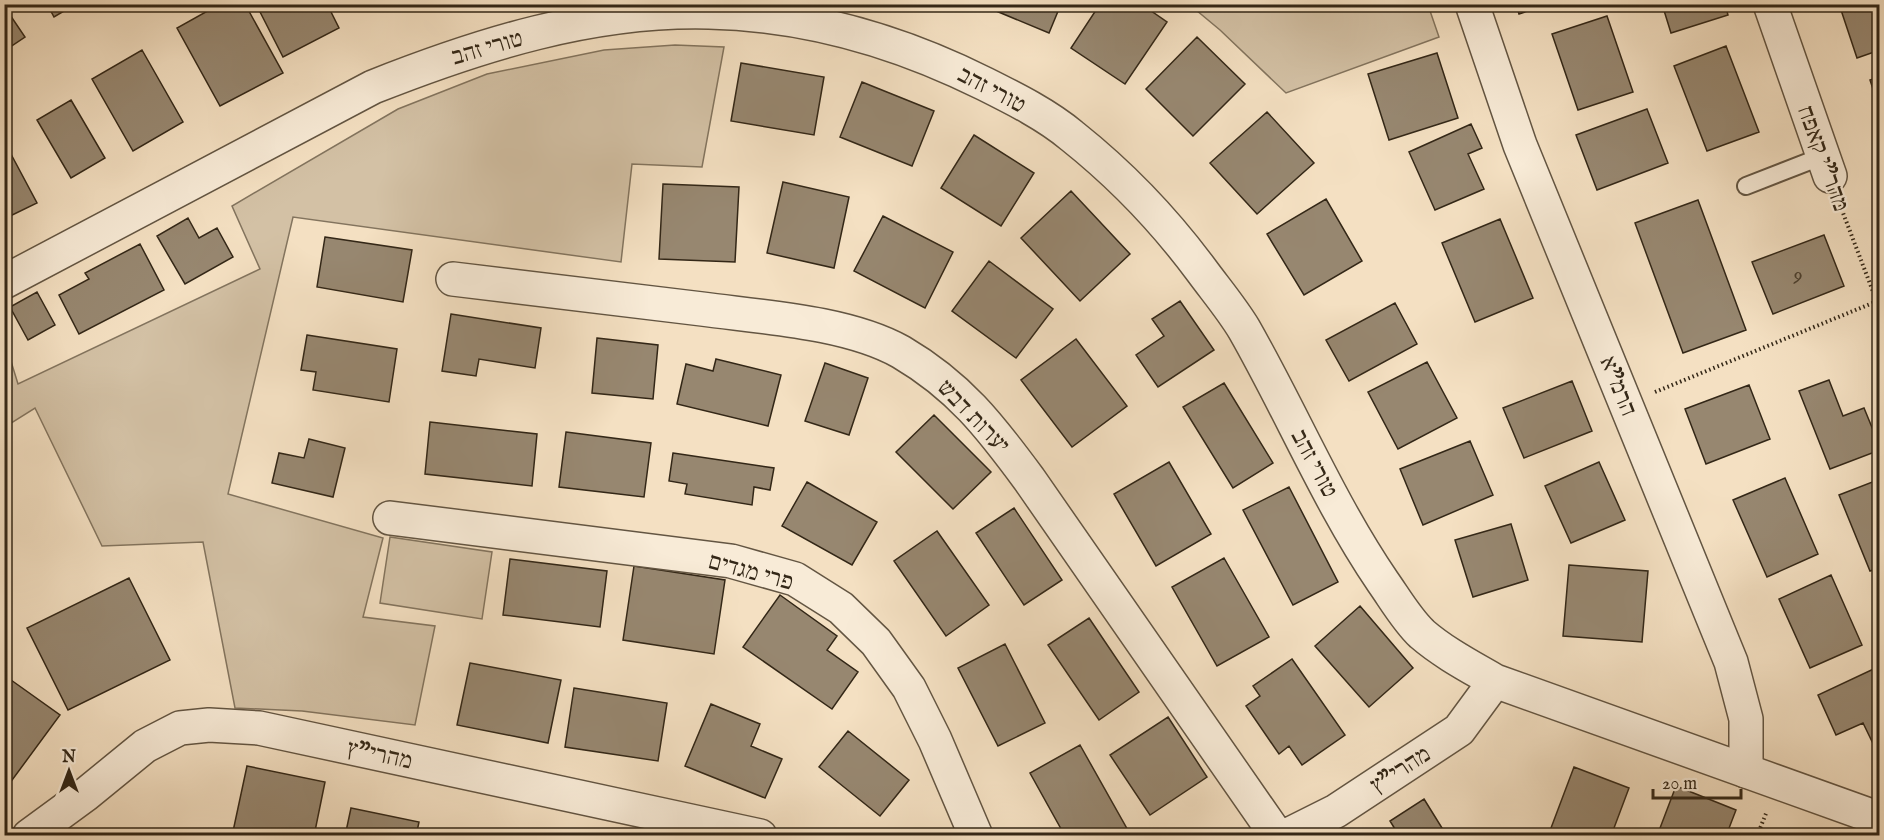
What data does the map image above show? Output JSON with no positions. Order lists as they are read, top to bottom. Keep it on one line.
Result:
{"streets":{"street":["טורי זהב","מהר\"י קאפח","הרמ\"א","יערות דבש","פרי מגדים","מהרי\"ץ"]},"crossings":[["טורי זהב","הרמ\"א"],["טורי זהב","מהרי\"ץ"]],"house_numbers":["9"],"scale_bar":"20 m","north":"top"}
